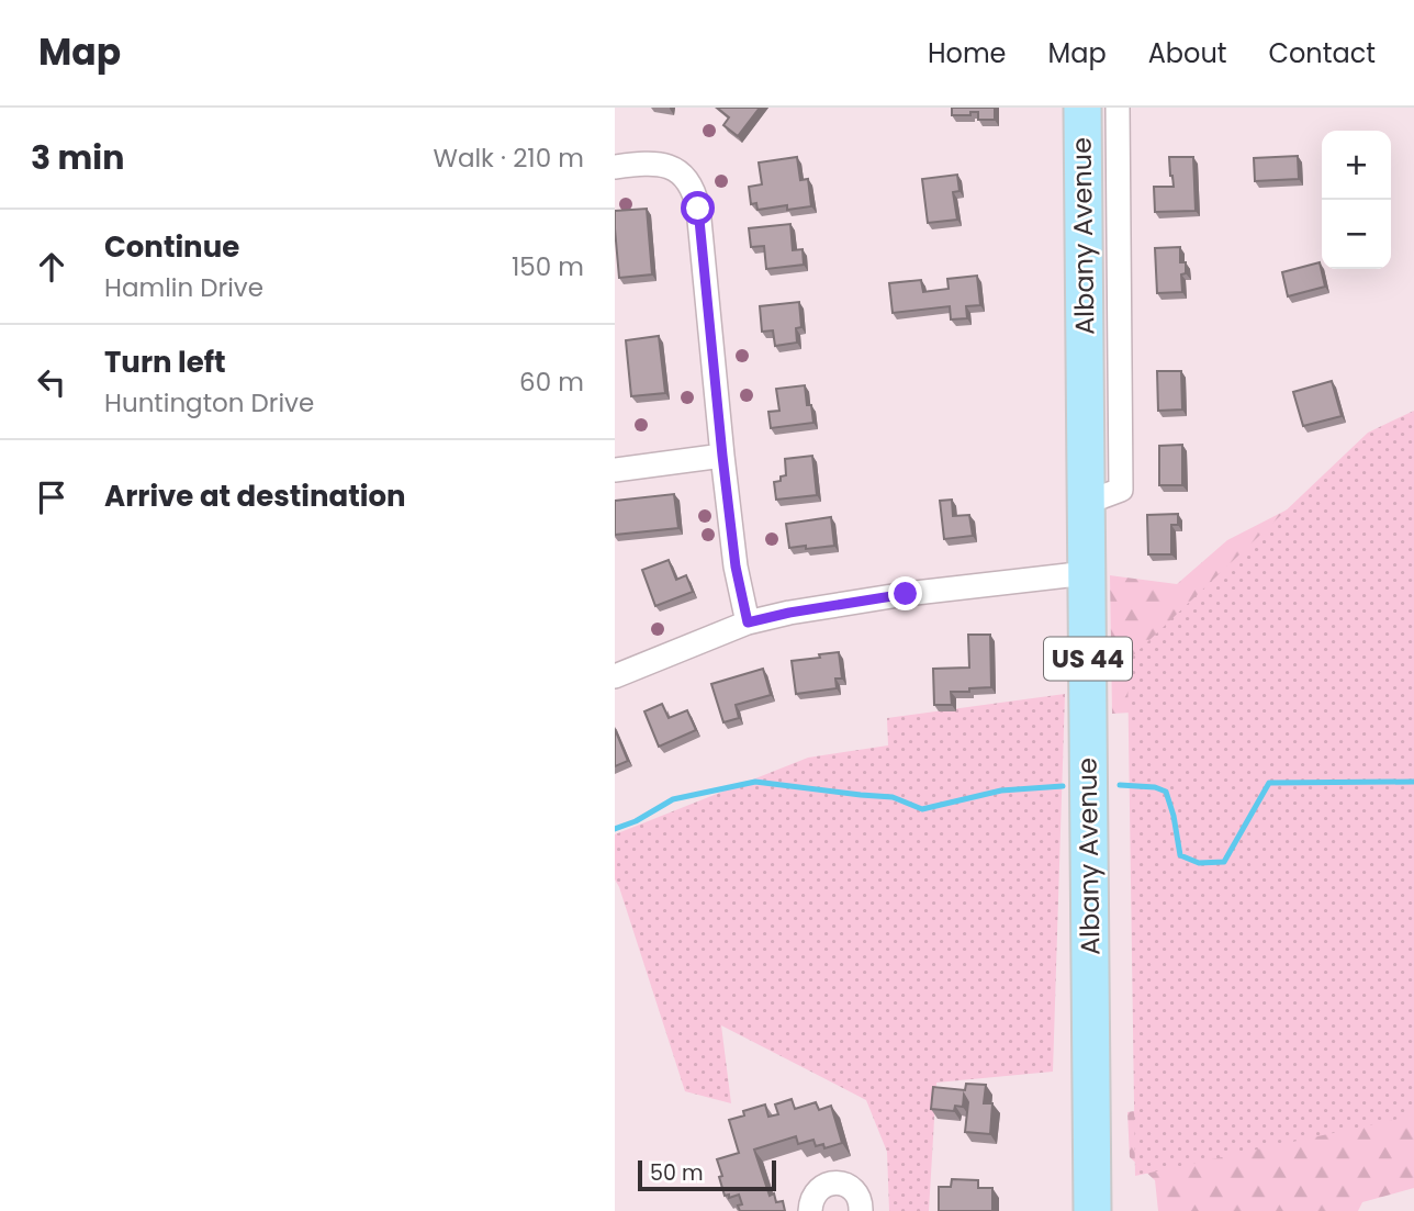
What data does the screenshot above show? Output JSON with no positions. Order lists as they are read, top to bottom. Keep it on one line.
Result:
{"streets":{"highway":["Albany Avenue","US 44"]},"scale_bar":"50 m","page":{"header":"Map","nav":["Home","Map","About","Contact"],"heading":["3 min","Walk · 210 m"],"map_buttons":["+","−"],"list":[["Continue","Hamlin Drive","150 m"],["Turn left","Huntington Drive","60 m"],"Arrive at destination"],"scale":"50 m"}}
